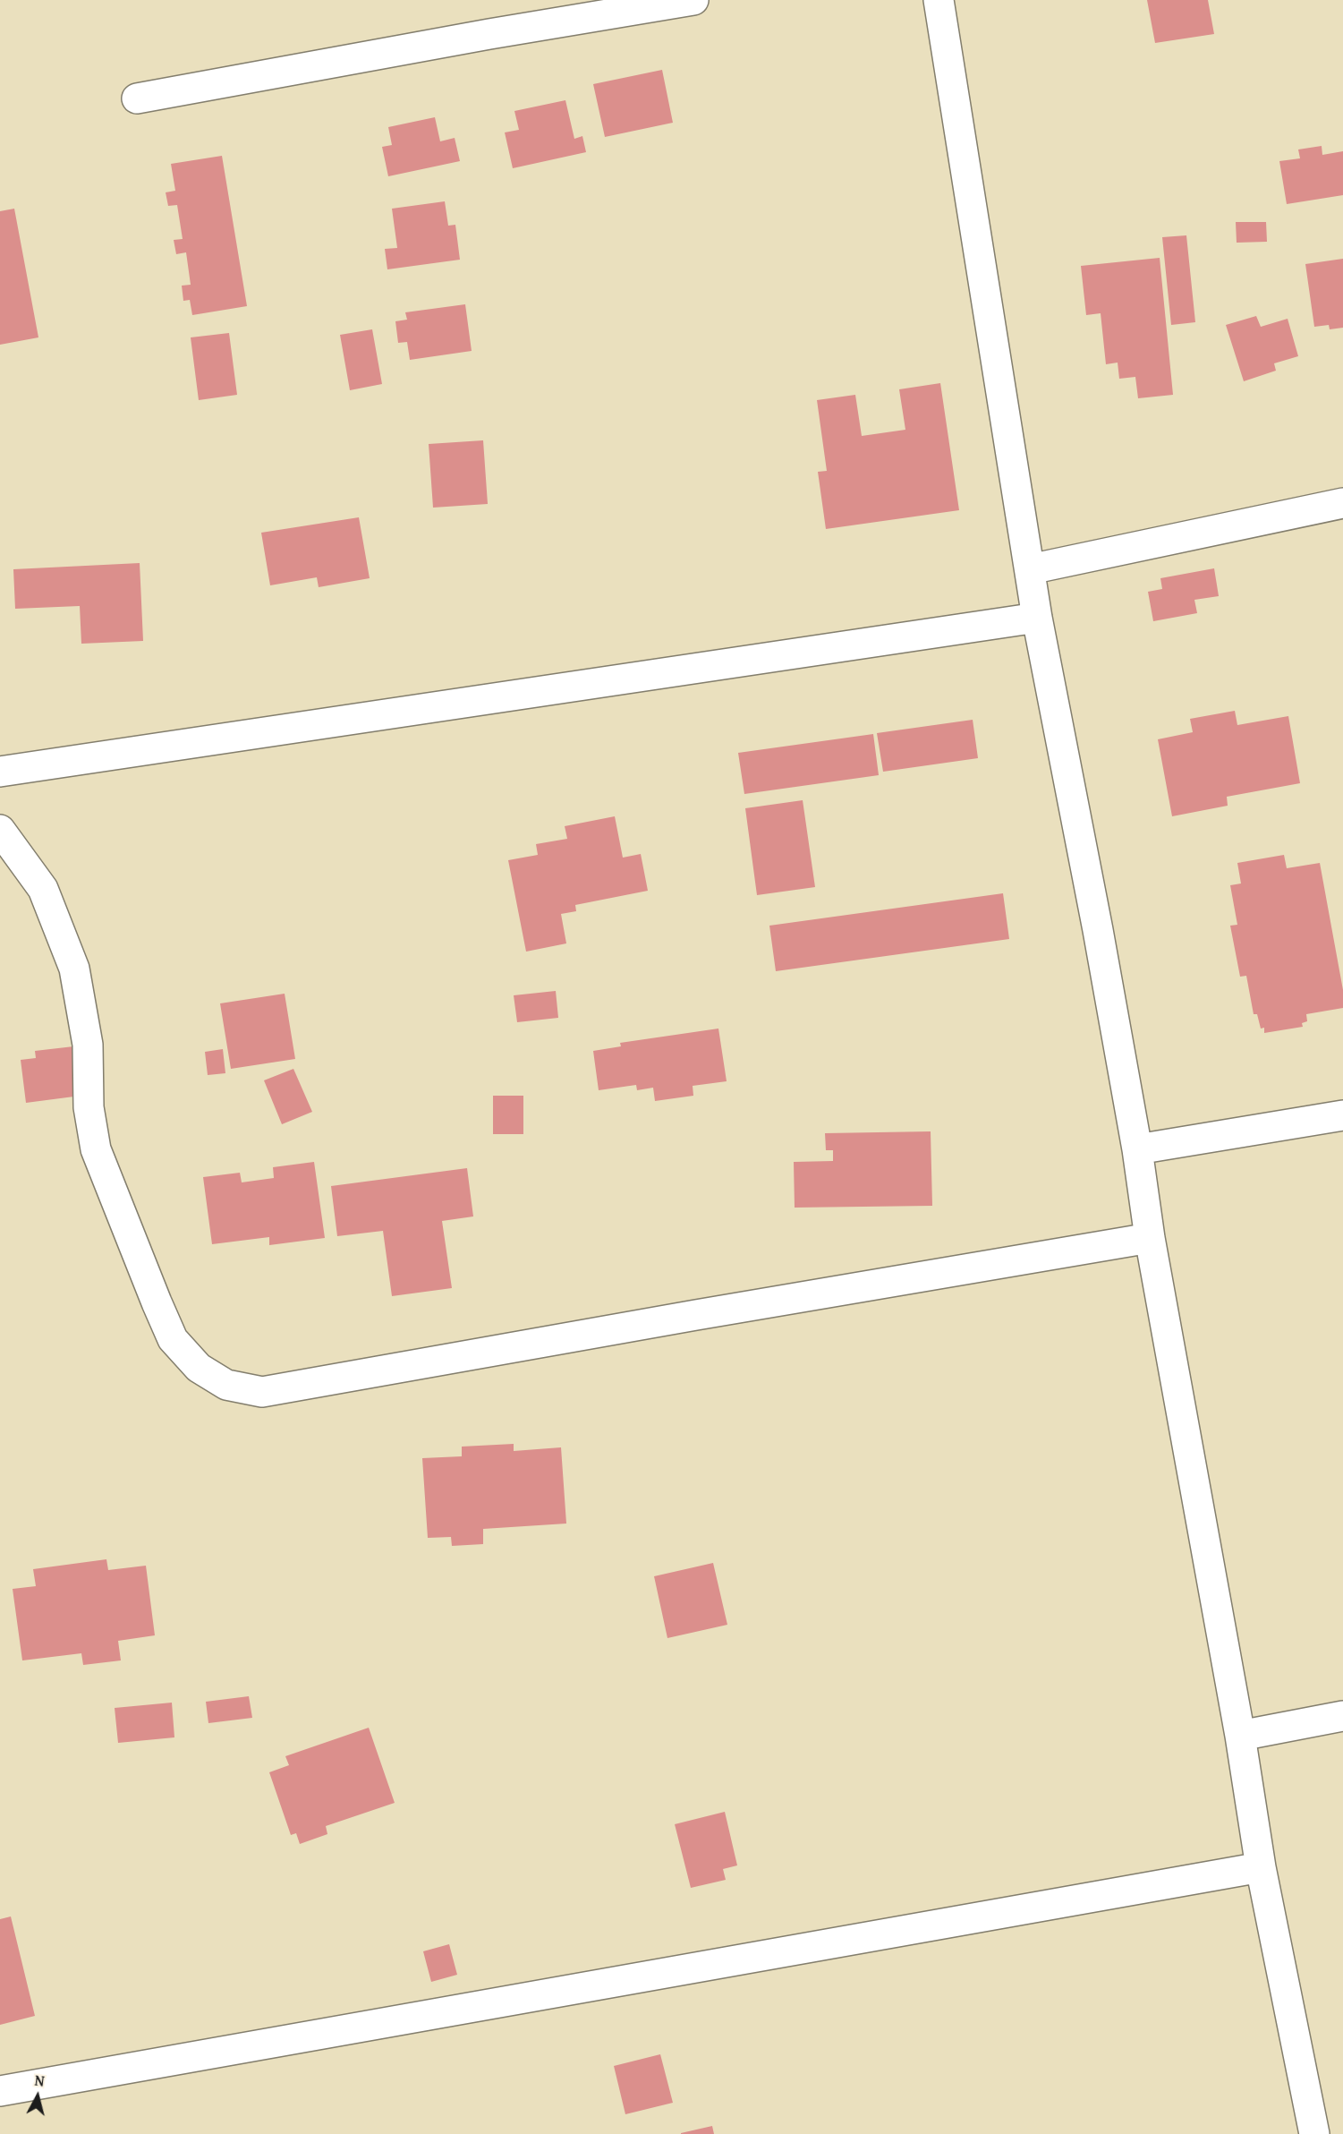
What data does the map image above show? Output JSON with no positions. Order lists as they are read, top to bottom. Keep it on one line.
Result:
{"north":"top"}
